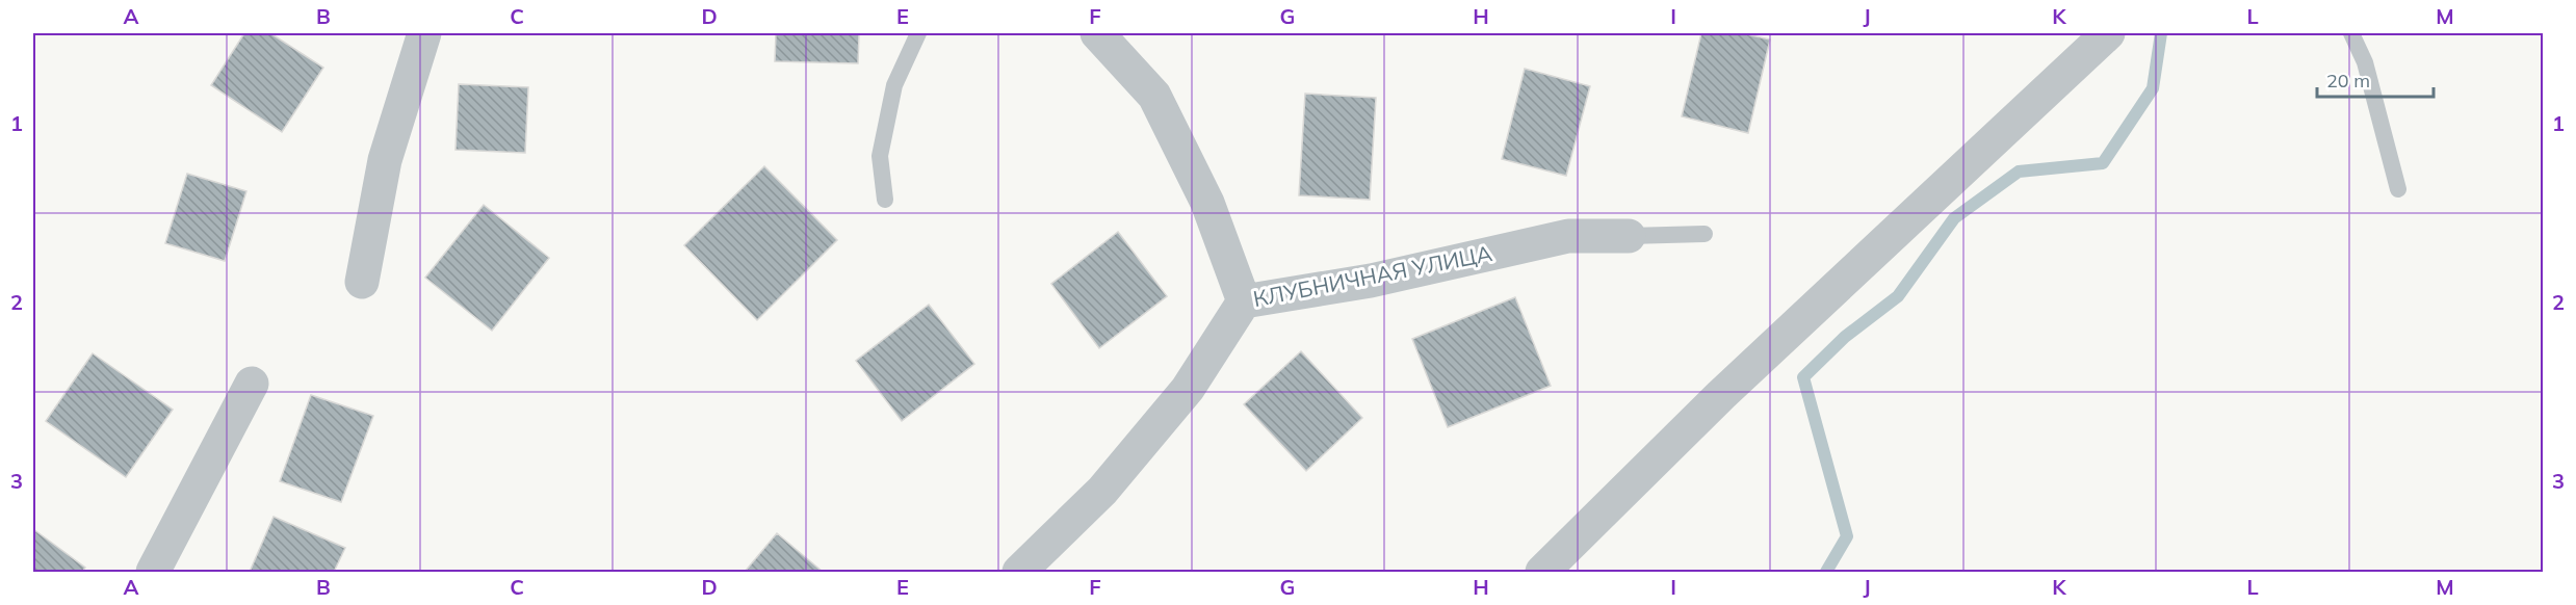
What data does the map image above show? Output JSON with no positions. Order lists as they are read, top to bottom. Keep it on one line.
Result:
{"streets":{"street":["КЛУБНИЧНАЯ УЛИЦА"]},"scale_bar":"20 m","grid":{"columns":["A","B","C","D","E","F","G","H","I","J","K","L","M"],"rows":["1","2","3"]}}
